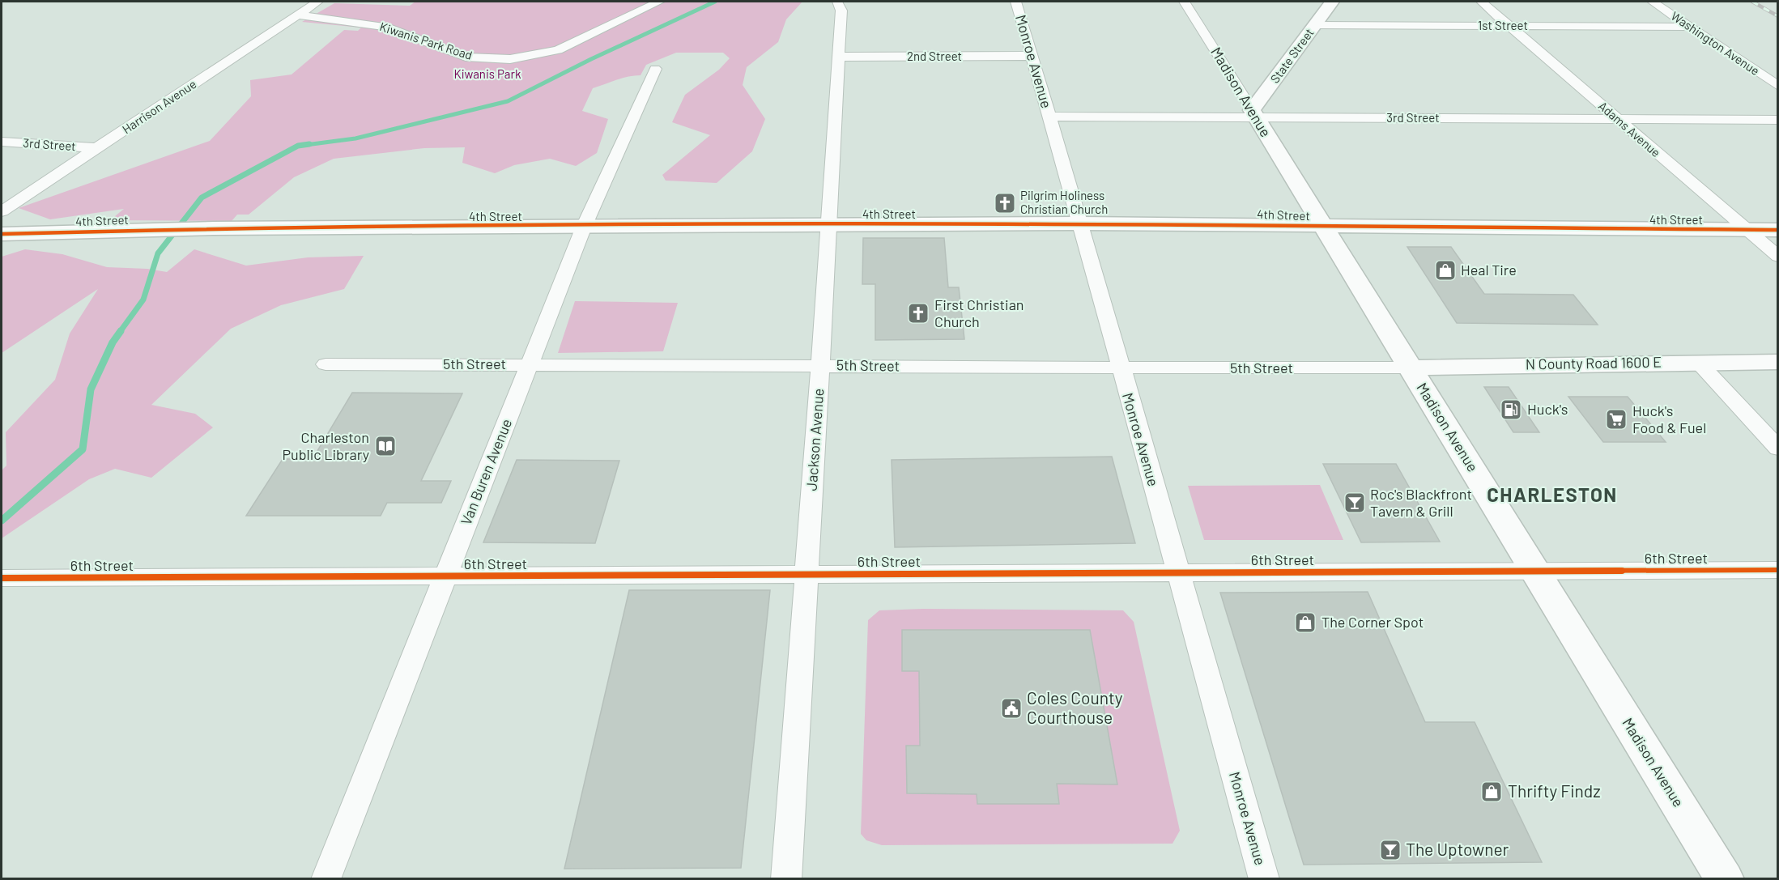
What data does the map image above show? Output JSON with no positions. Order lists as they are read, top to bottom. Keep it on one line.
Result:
{"streets":{"street":["1st Street","Kiwanis Park Road","Washington Avenue","State Street","2nd Street","Monroe Avenue","Madison Avenue","Harrison Avenue","3rd Street","Adams Avenue","4th Street","N County Road 1600 E","5th Street","Jackson Avenue","Van Buren Avenue","6th Street"]},"crossings":[["1st Street","Washington Avenue"],["1st Street","State Street"],["1st Street","Adams Avenue"],["Kiwanis Park Road","Harrison Avenue"],["State Street","Madison Avenue"],["State Street","3rd Street"],["2nd Street","Monroe Avenue"],["2nd Street","Jackson Avenue"],["Monroe Avenue","3rd Street"],["Monroe Avenue","4th Street"],["Monroe Avenue","5th Street"],["Monroe Avenue","6th Street"],["Madison Avenue","3rd Street"],["Madison Avenue","4th Street"],["Madison Avenue","N County Road 1600 E"],["Madison Avenue","5th Street"],["Madison Avenue","6th Street"],["Harrison Avenue","3rd Street"],["3rd Street","Adams Avenue"],["Adams Avenue","4th Street"],["4th Street","Jackson Avenue"],["4th Street","Van Buren Avenue"],["N County Road 1600 E","5th Street"],["5th Street","Jackson Avenue"],["5th Street","Van Buren Avenue"],["Jackson Avenue","6th Street"],["Van Buren Avenue","6th Street"]],"districts":["CHARLESTON"],"parks":["Kiwanis Park"],"places":{"church":["Pilgrim Holiness Christian Church","First Christian Church"],"shop":["Heal Tire","The Corner Spot","Thrifty Findz"],"fuel station":["Huck's"],"supermarket":["Huck's Food & Fuel"],"library":["Charleston Public Library"],"bar":["Roc's Blackfront Tavern & Grill","The Uptowner"],"public building":["Coles County Courthouse"]}}
